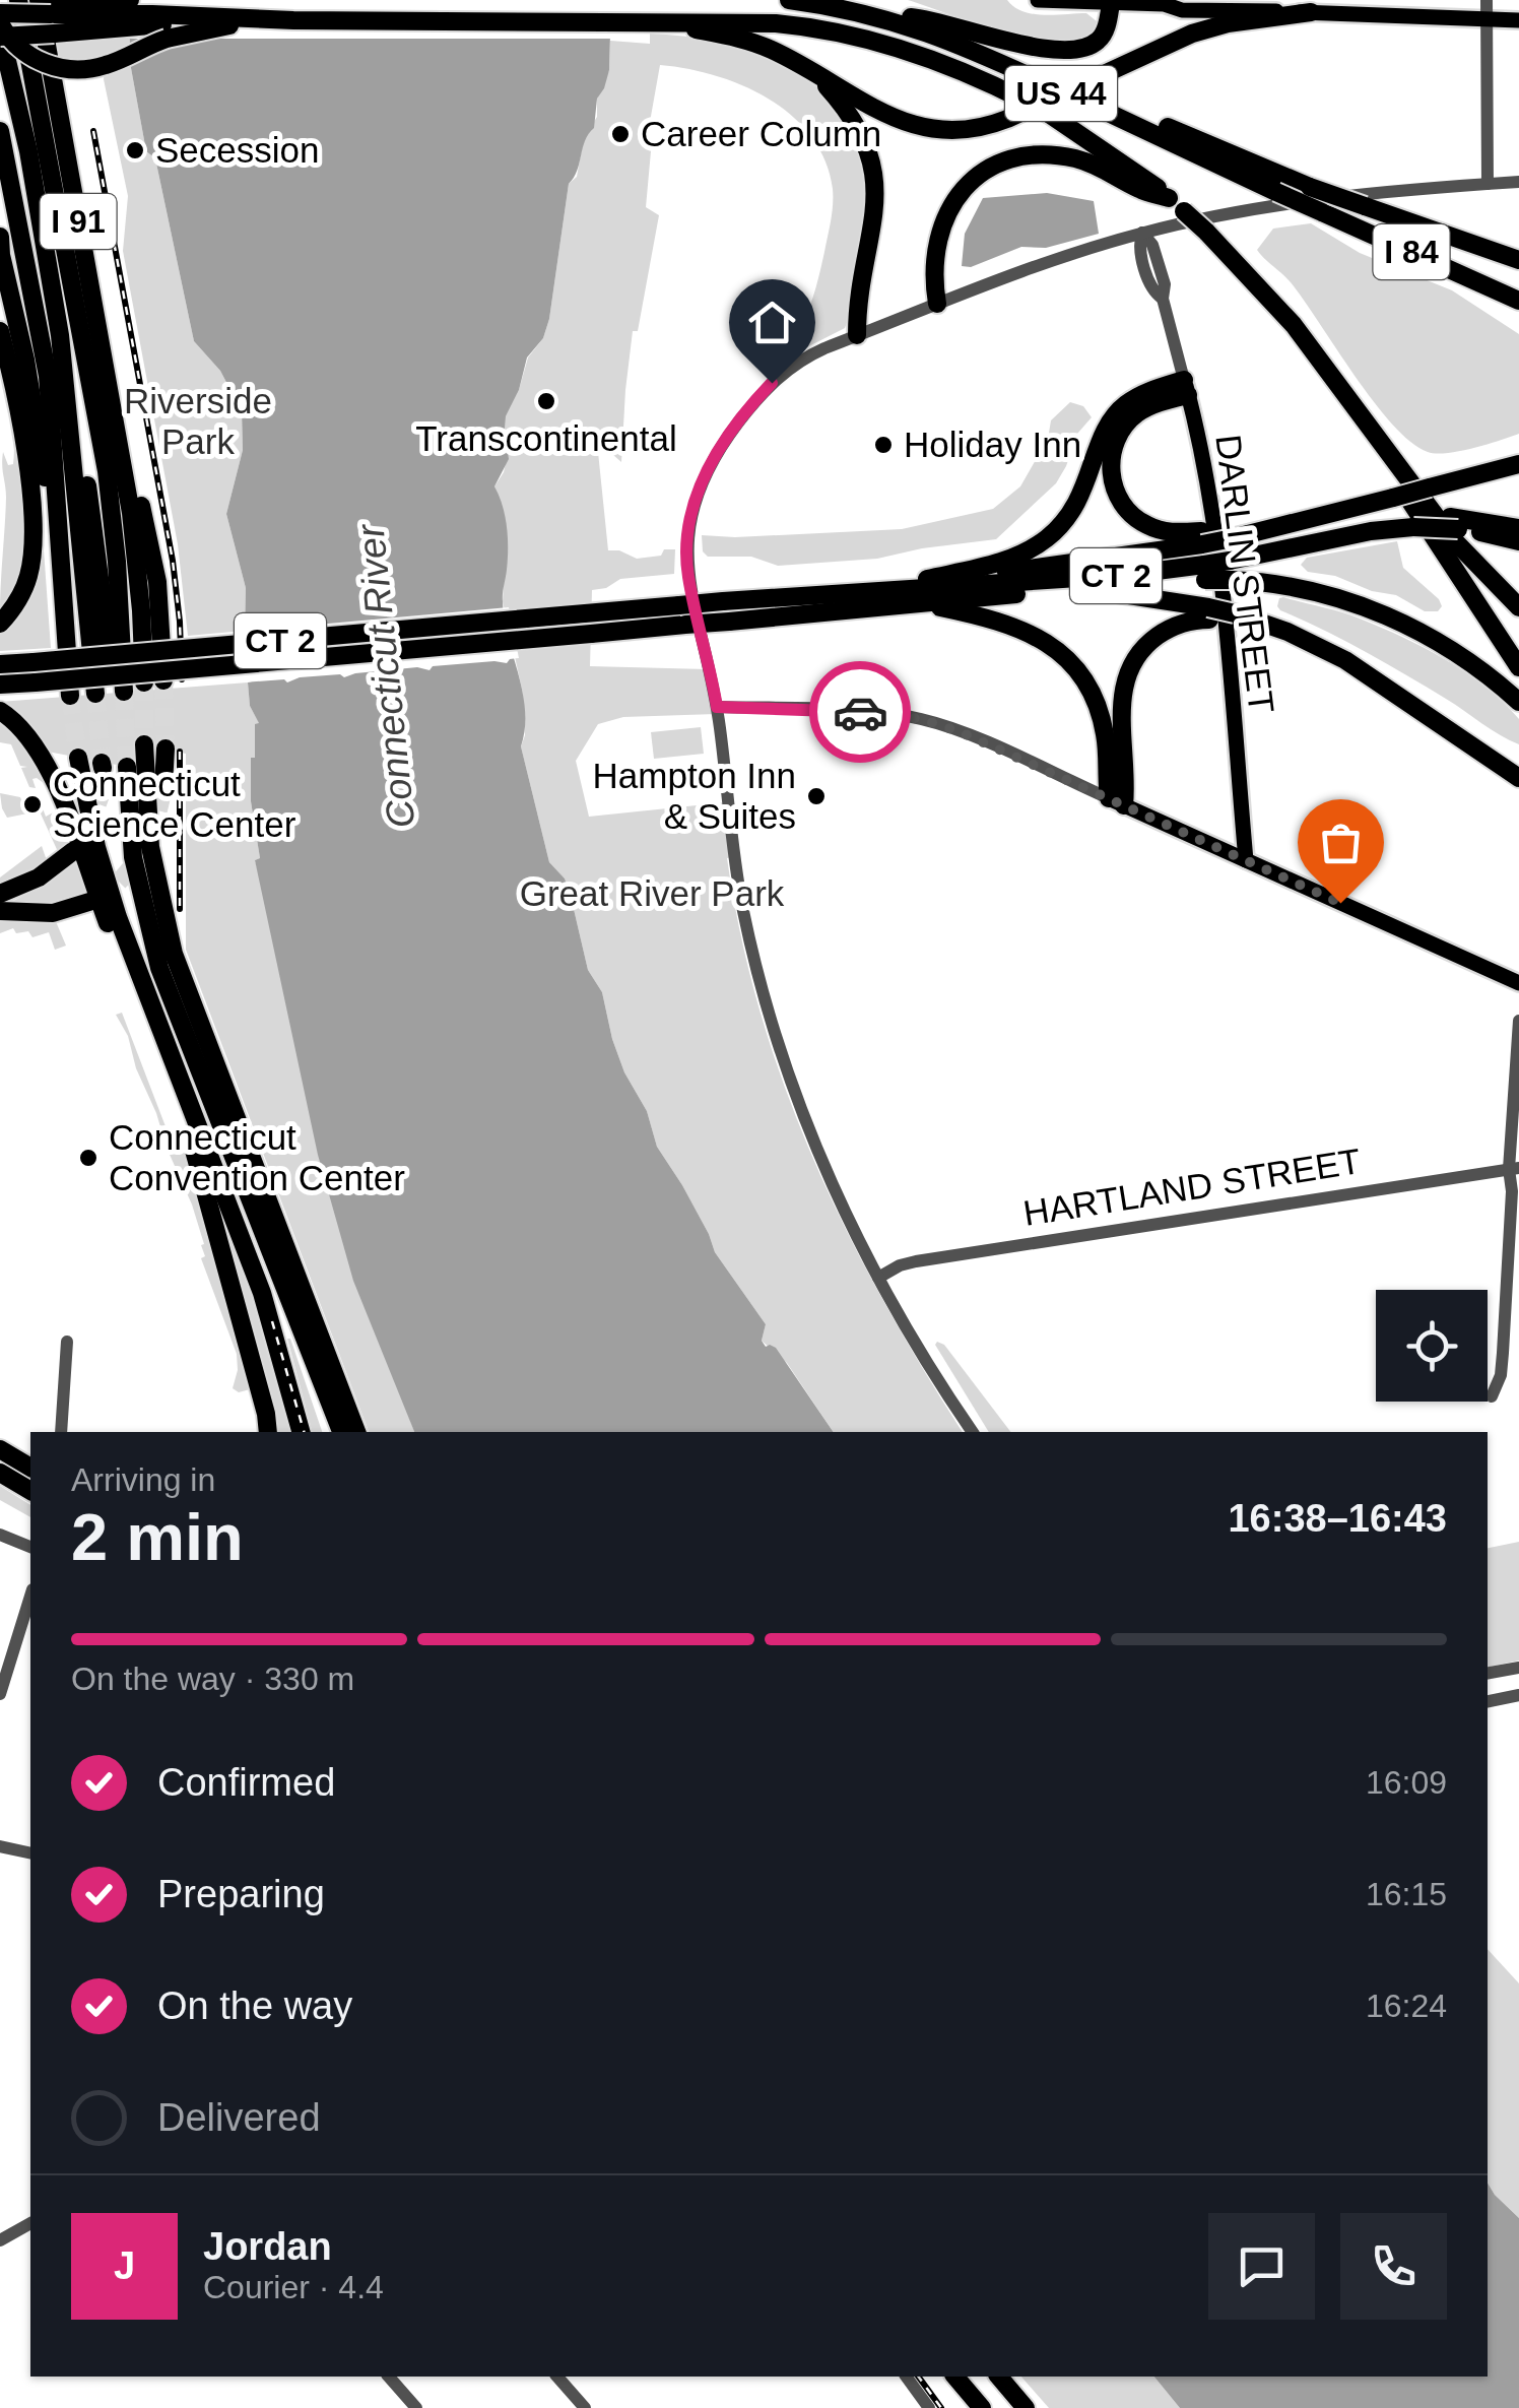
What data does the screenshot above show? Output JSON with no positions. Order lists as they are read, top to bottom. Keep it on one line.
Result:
{"streets":{"highway":["US 44","I 91","I 84","CT 2"],"main road":["DARLIN STREET"],"street":["HARTLAND STREET"]},"crossings":[["US 44","I 84"]],"water":["Connecticut River"],"parks":["Riverside Park","Great River Park"],"places":["Career Column","Secession","Transcontinental","Holiday Inn","Hampton Inn & Suites","Connecticut Science Center","Connecticut Convention Center"],"page":{"heading":["2 min","Arriving in","16:38–16:43"],"panel":["Jordan","Courier · 4.4"],"bar":"On the way · 330 m","list":[["Confirmed","16:09"],["Preparing","16:15"],["On the way","16:24"],"Delivered"],"round":"J"}}
